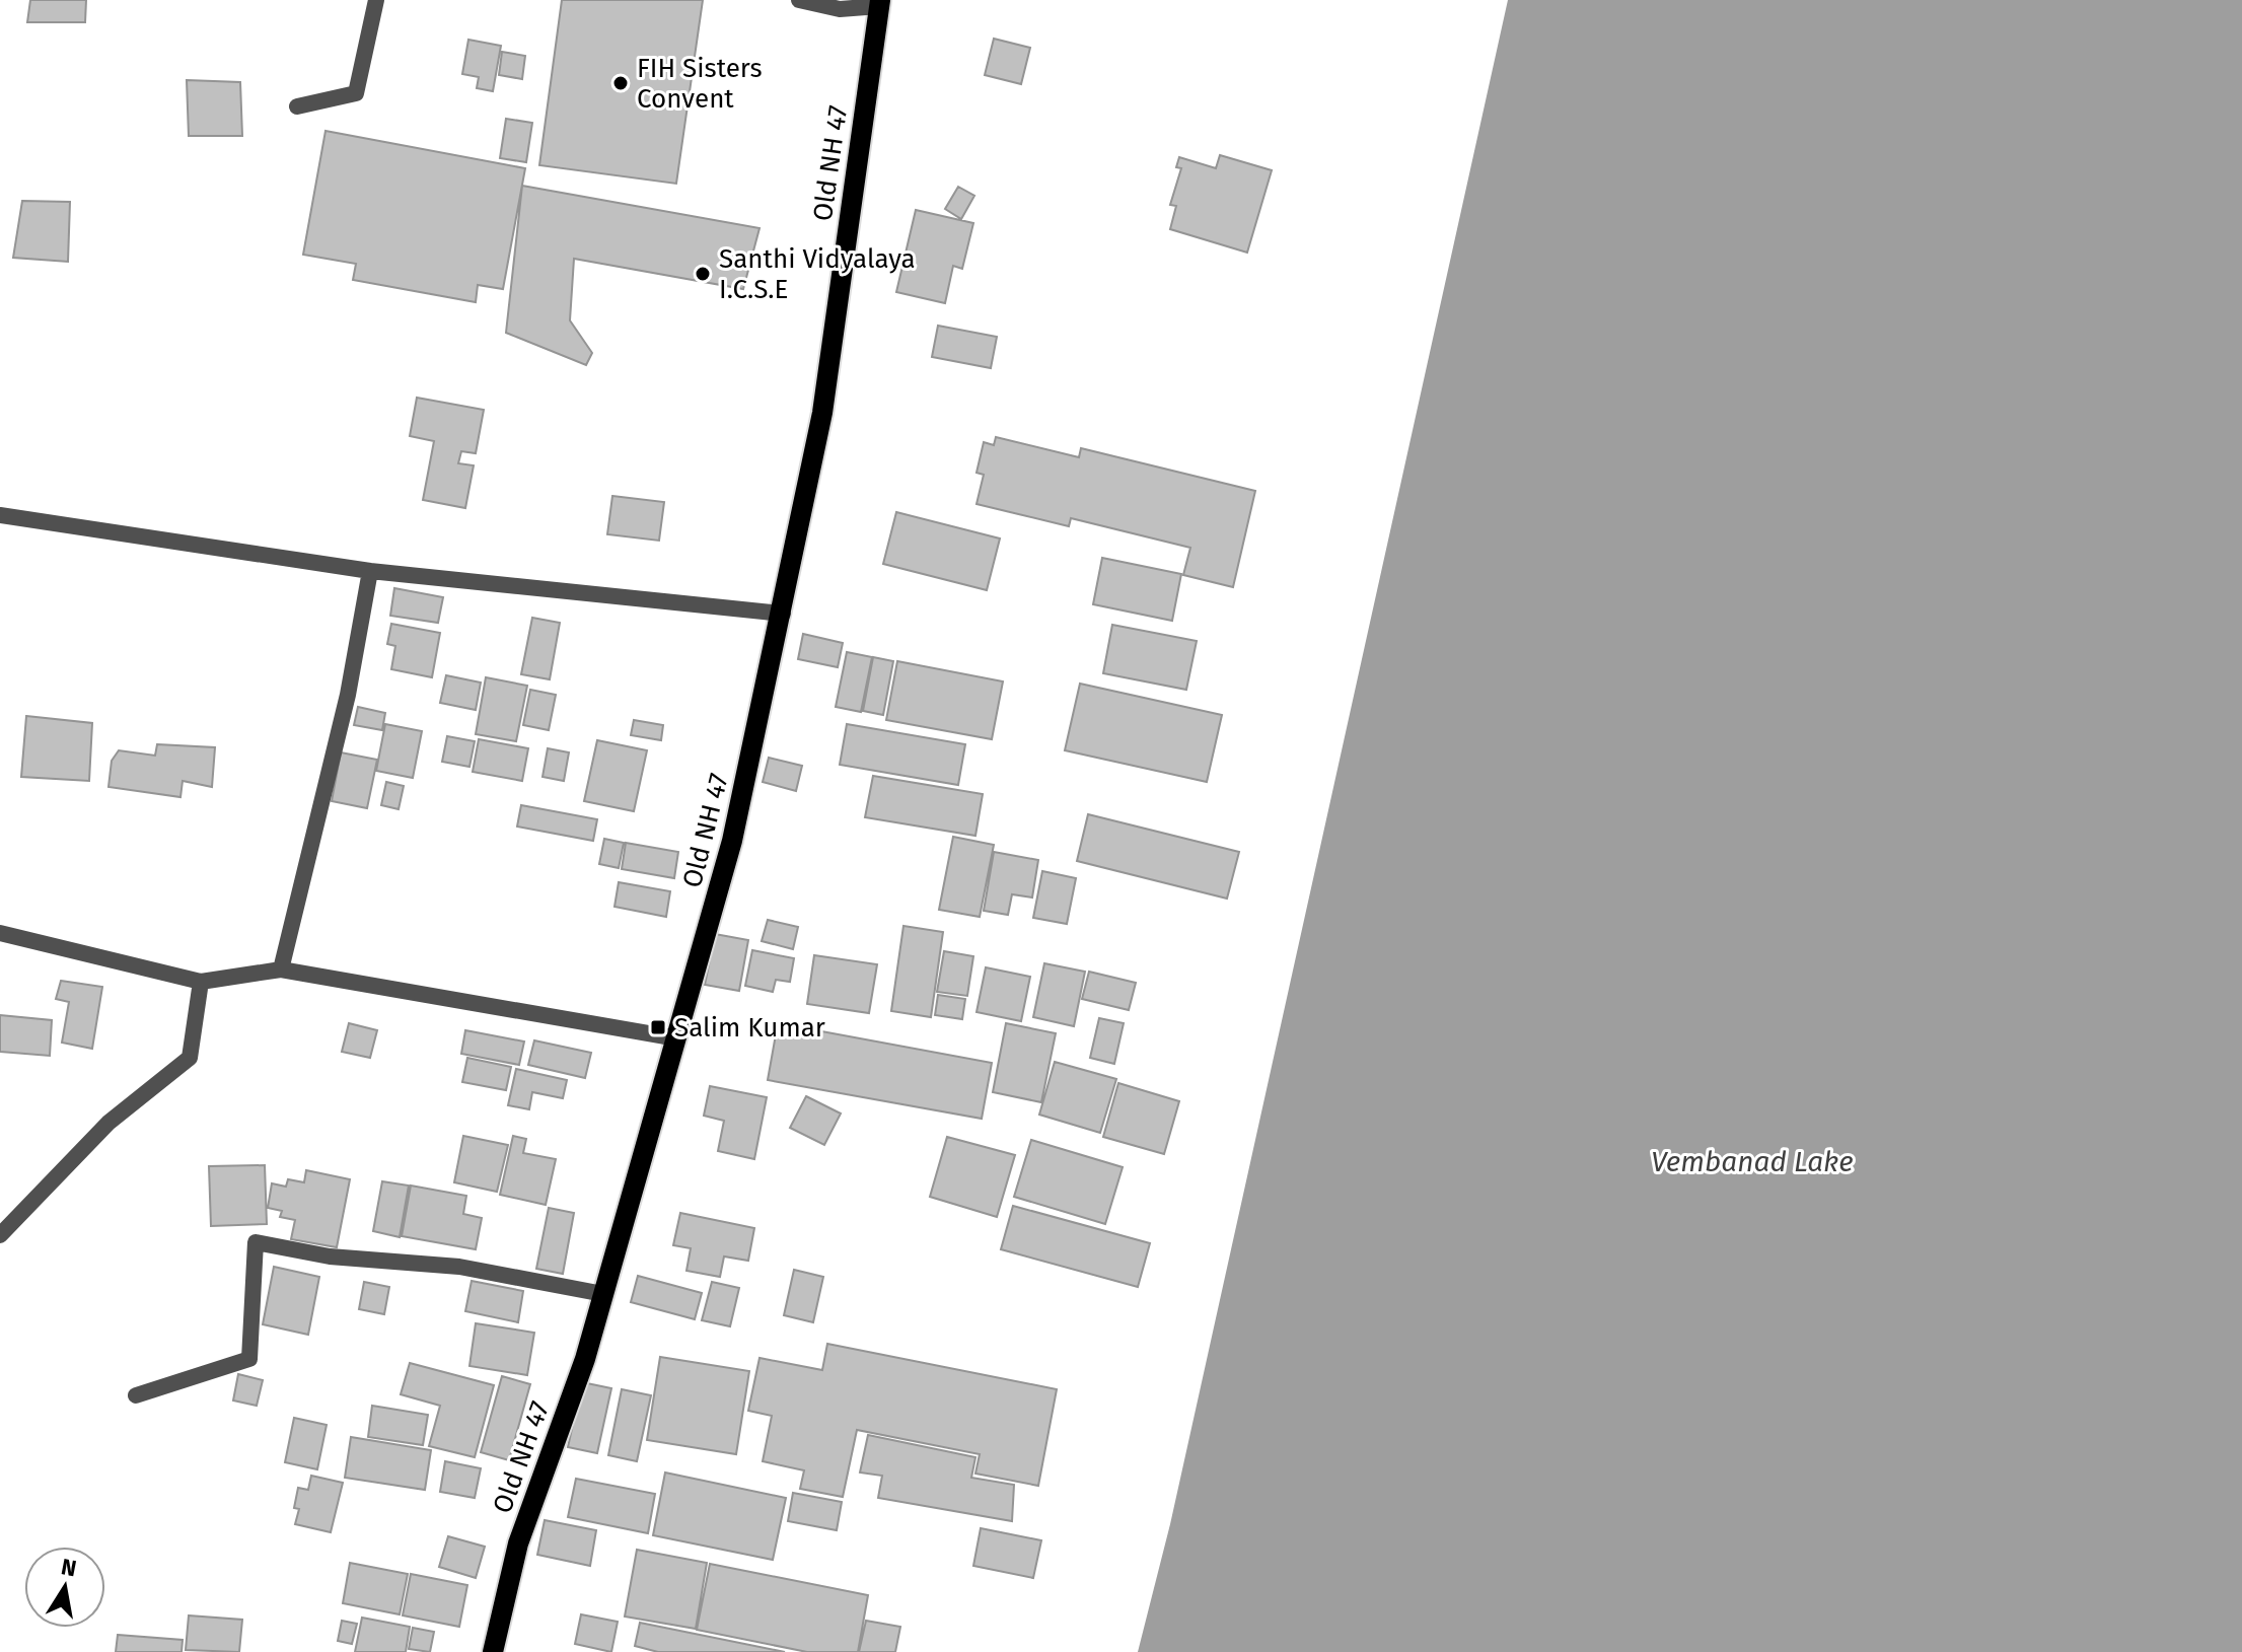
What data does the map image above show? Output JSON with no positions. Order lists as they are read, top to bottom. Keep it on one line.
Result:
{"streets":{"main road":["Old NH 47"]},"water":["Vembanad Lake"],"places":{"other":["FIH Sisters Convent","Santhi Vidyalaya I.C.S.E"],"transit":["Salim Kumar"]},"north":"top"}
